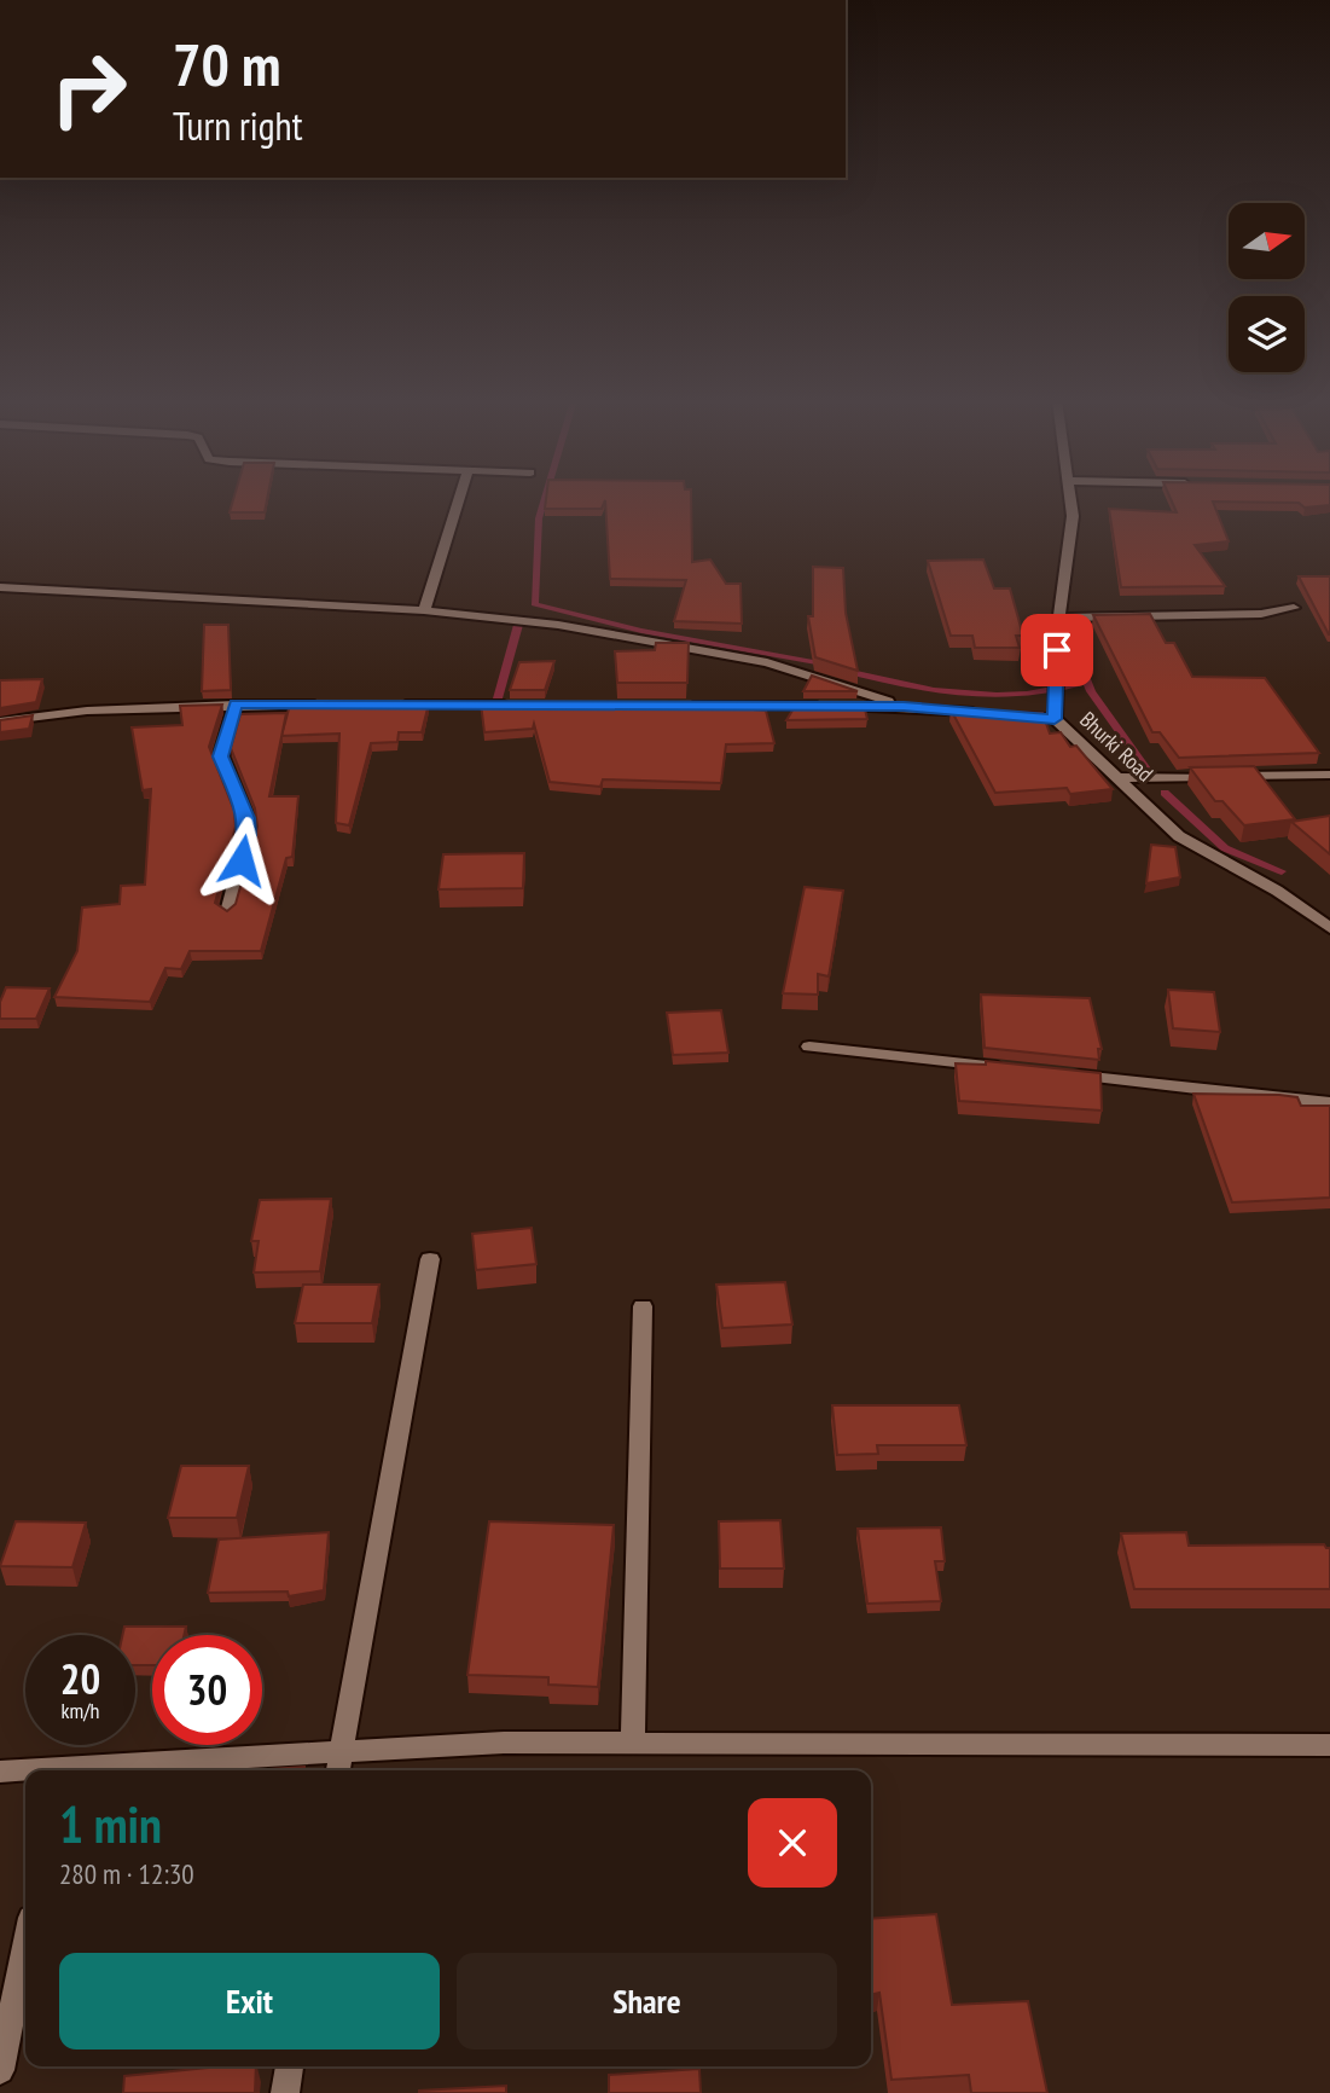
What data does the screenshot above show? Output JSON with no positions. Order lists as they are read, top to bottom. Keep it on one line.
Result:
{"streets":{"street":["Bhurki Road"]},"north":"right","page":{"turn":["70 m","Turn right"],"speed":"20 km/h","limit":"30","heading":["1 min","280 m · 12:30"],"buttons":["Exit","Share"]}}
